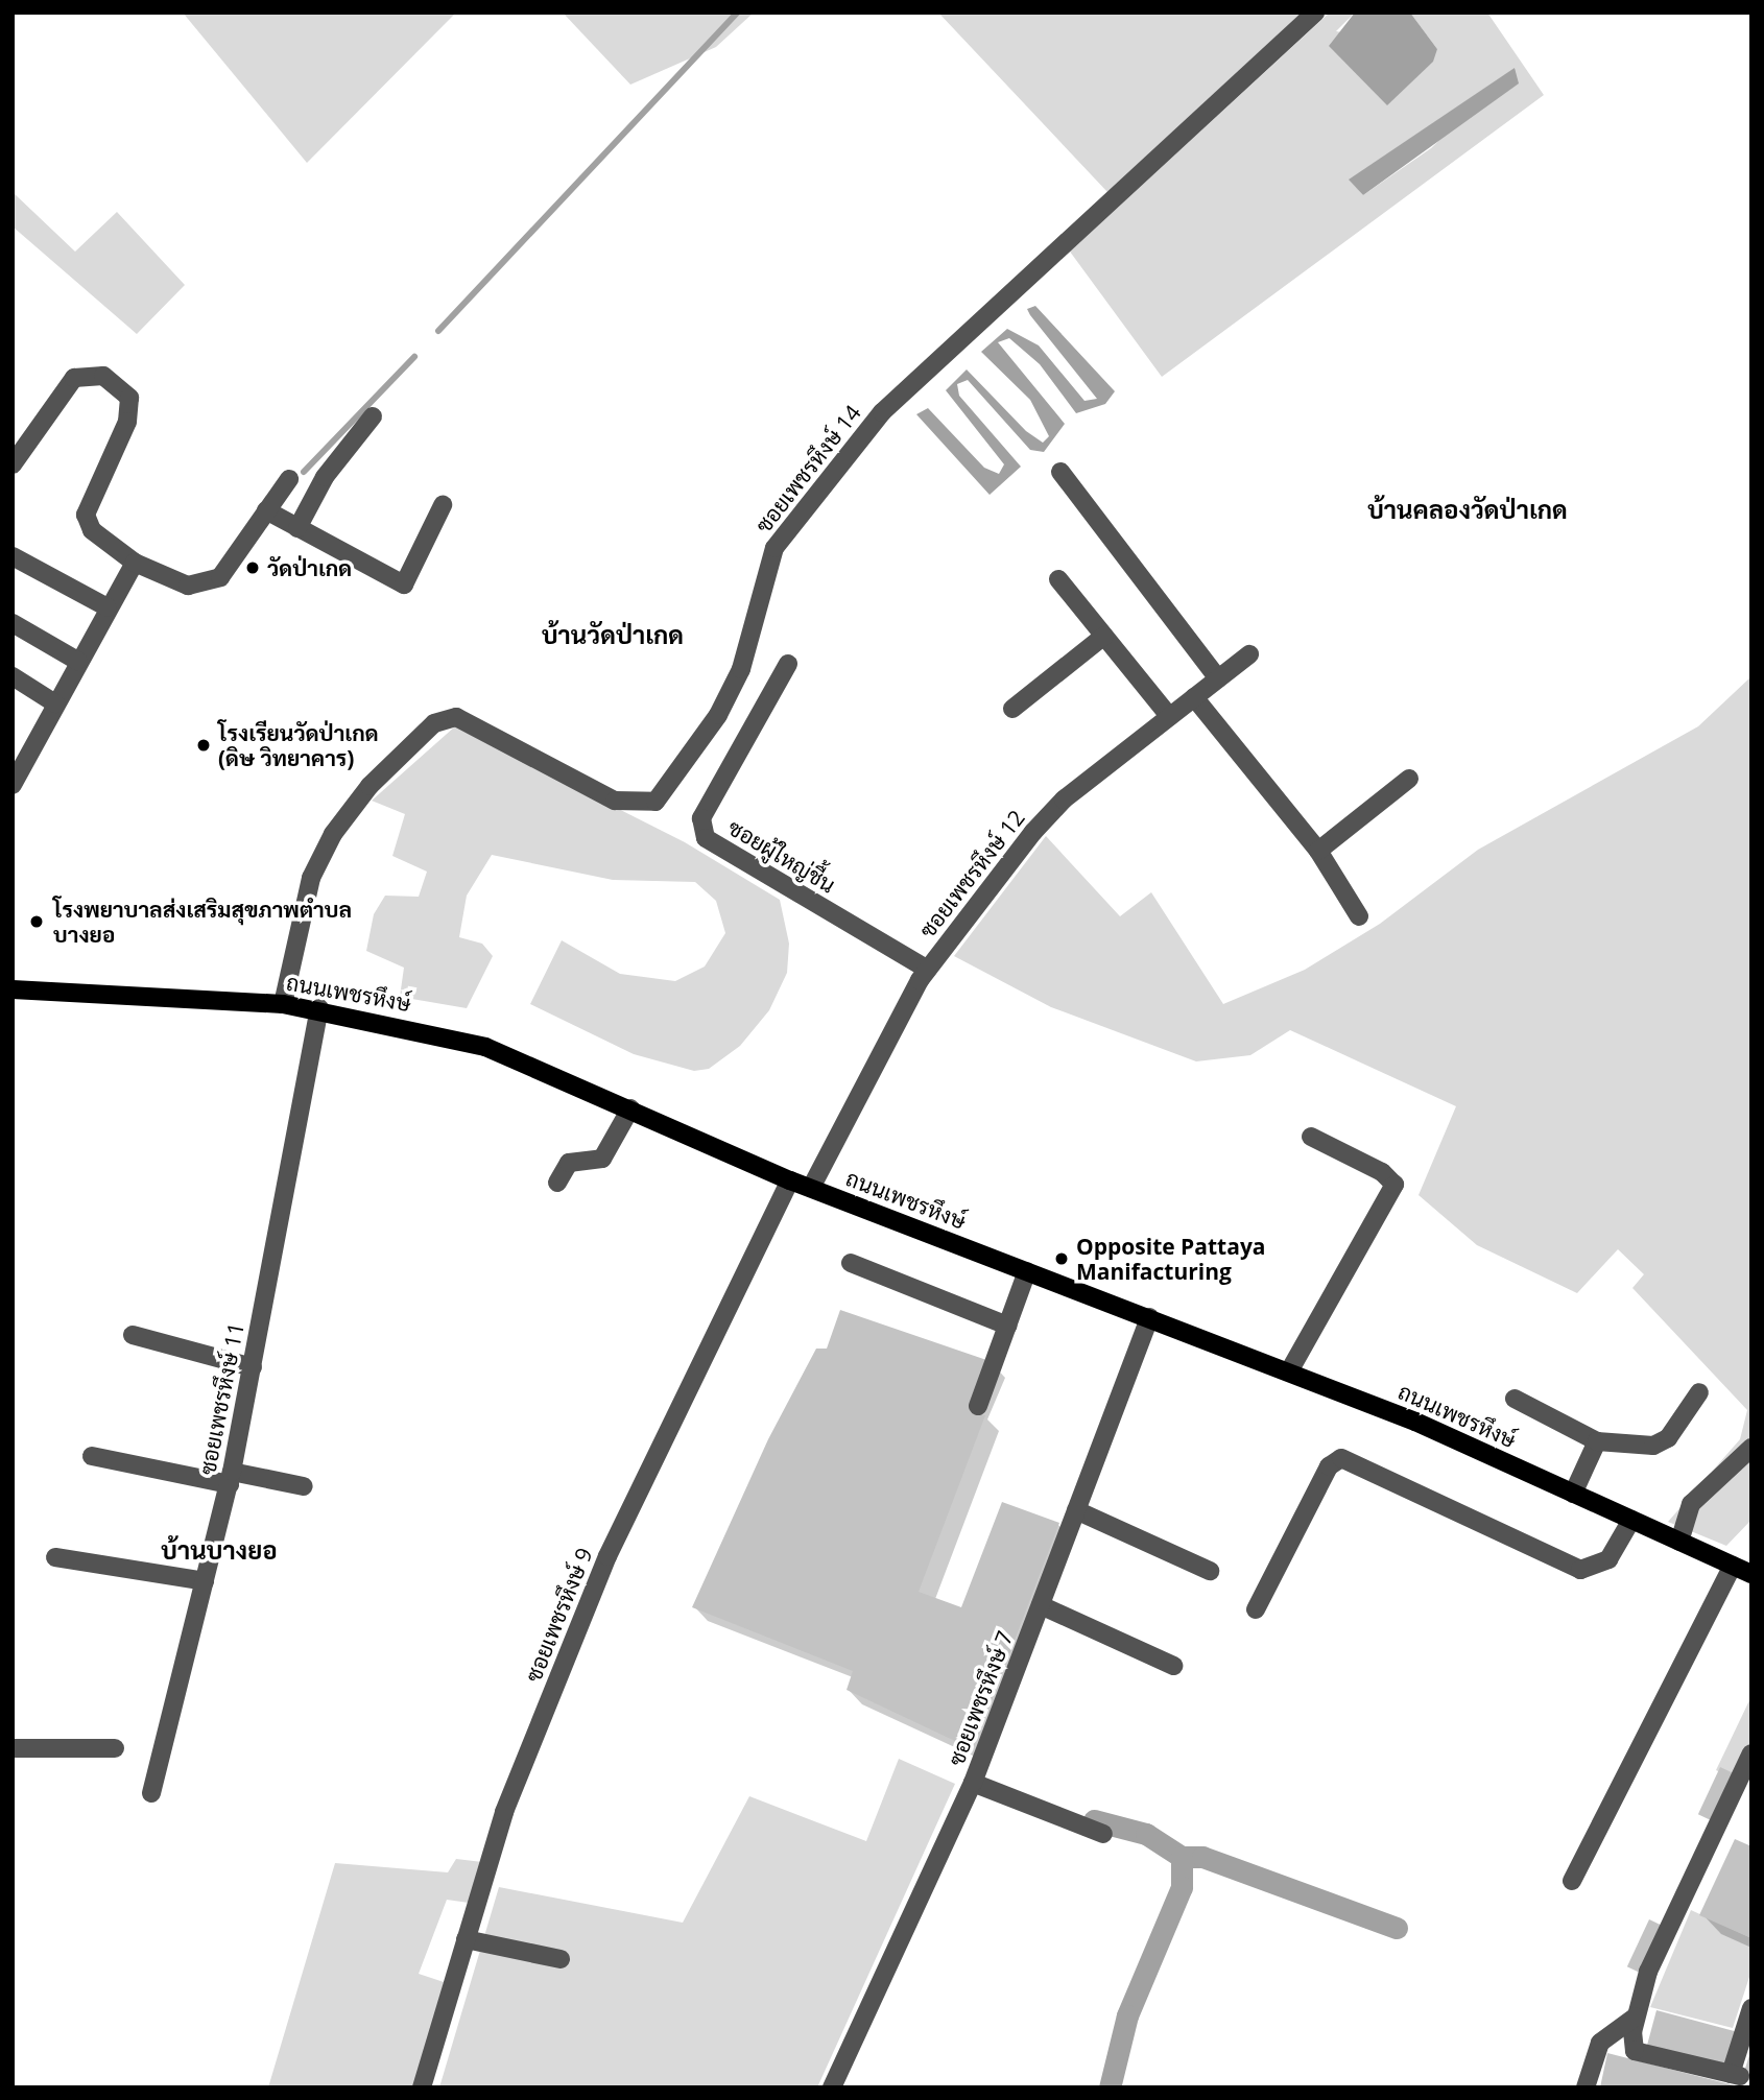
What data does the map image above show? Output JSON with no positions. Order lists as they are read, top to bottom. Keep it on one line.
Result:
{"streets":{"main road":["ถนนเพชรหึงษ์"],"street":["ซอยเพชรหึงษ์ 14","ซอยผู้ใหญ่ชื้น","ซอยเพชรหึงษ์ 12","ซอยเพชรหึงษ์ 11","ซอยเพชรหึงษ์ 9","ซอยเพชรหึงษ์ 7"]},"crossings":[["ซอยเพชรหึงษ์ 14","ถนนเพชรหึงษ์"],["ซอยผู้ใหญ่ชื้น","ซอยเพชรหึงษ์ 12"],["ซอยเพชรหึงษ์ 12","ถนนเพชรหึงษ์"],["ถนนเพชรหึงษ์","ซอยเพชรหึงษ์ 11"],["ถนนเพชรหึงษ์","ซอยเพชรหึงษ์ 9"],["ถนนเพชรหึงษ์","ซอยเพชรหึงษ์ 7"]],"districts":["บ้านคลองวัดป่าเกด","บ้านวัดป่าเกด","บ้านบางยอ"],"places":["วัดป่าเกด","โรงเรียนวัดป่าเกด (ดิษ วิทยาคาร)","โรงพยาบาลส่งเสริมสุขภาพตำบล บางยอ","Opposite Pattaya Manifacturing"]}
